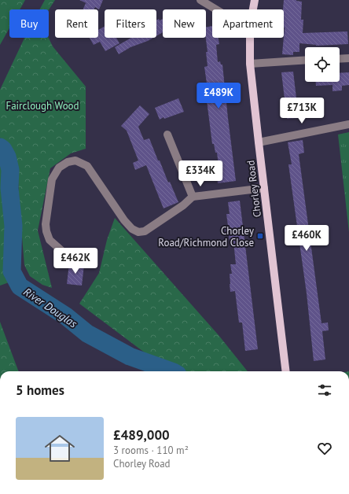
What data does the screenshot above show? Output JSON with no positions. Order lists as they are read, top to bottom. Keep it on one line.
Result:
{"streets":{"main road":["Chorley Road"]},"water":["River Douglas"],"parks":["Fairclough Wood"],"places":{"transit":["Chorley Road/Richmond Close"]},"page":{"chip":["Buy","Rent","Filters","New","Apartment"],"price":["£489K","£713K","£334K","£460K","£462K"],"heading":"5 homes","list":[{"name":"£489,000","note":"3 rooms · 110 m² · Chorley Road"}]}}
